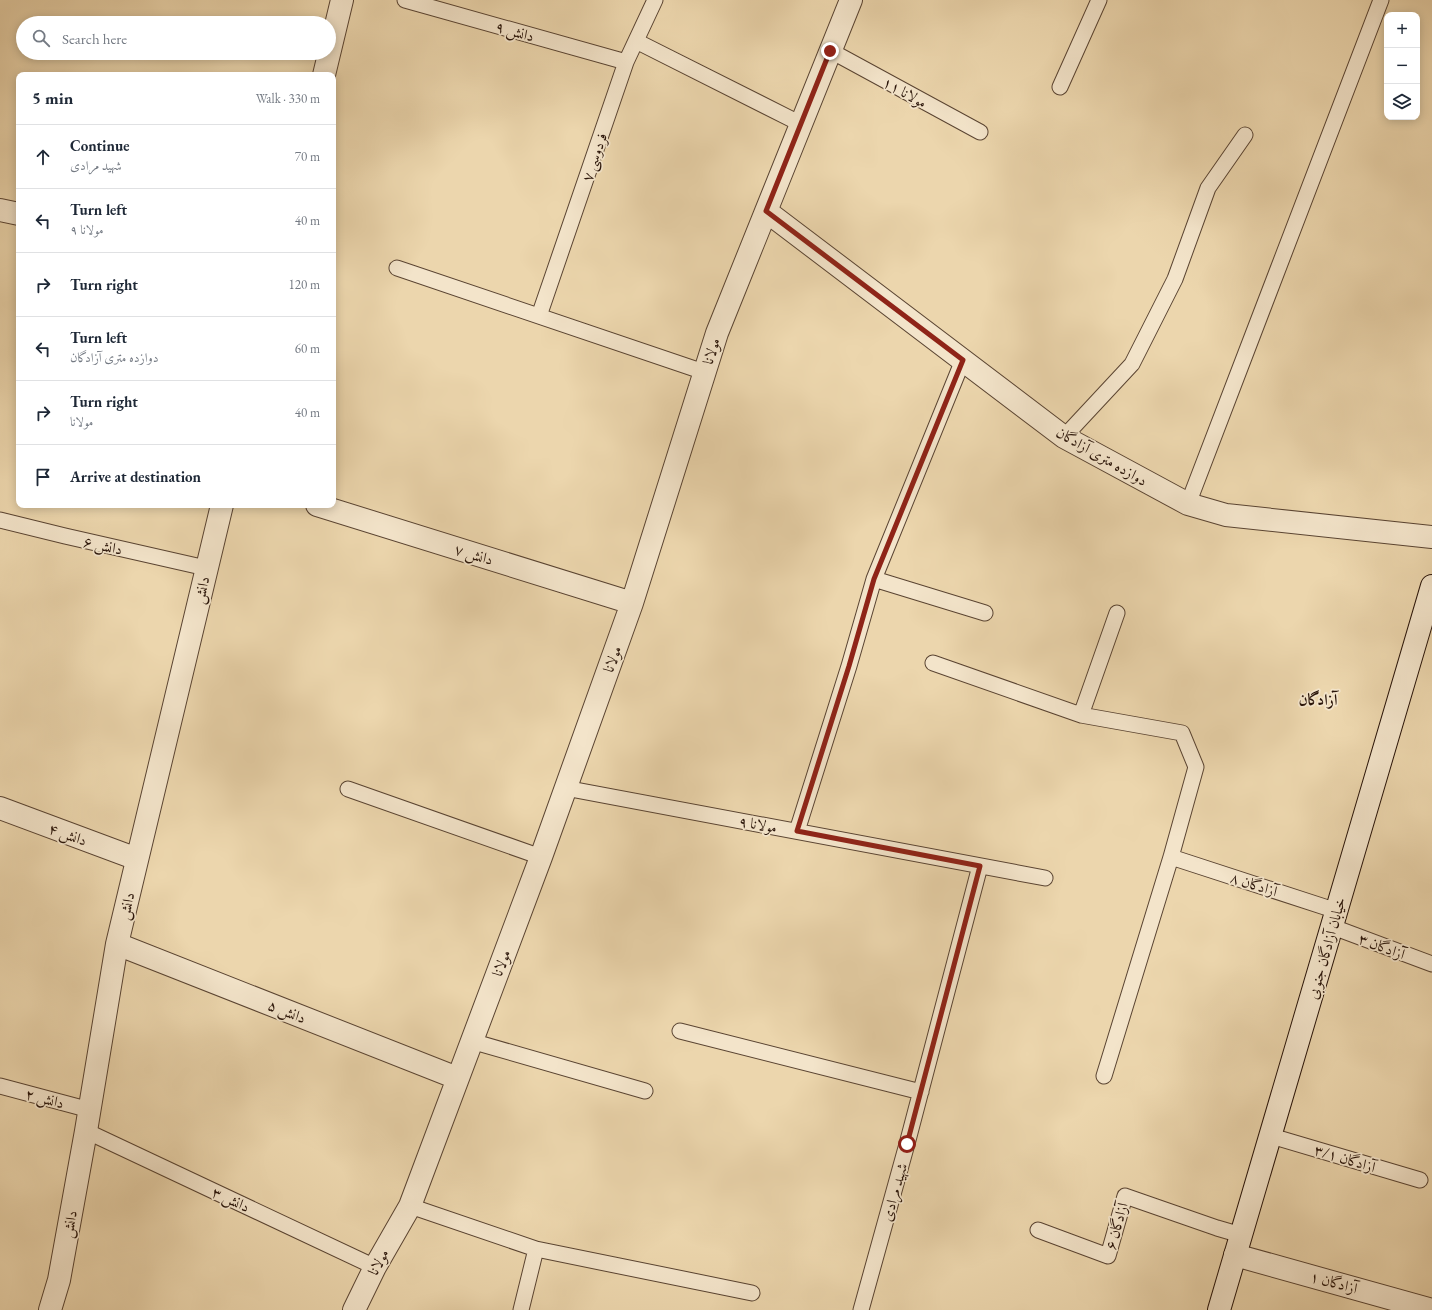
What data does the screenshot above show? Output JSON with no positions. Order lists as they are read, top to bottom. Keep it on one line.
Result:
{"streets":{"street":["مولانا","دوازده متری آزادگان","دانش ۷","دانش","دانش ۴","خیابان آزادگان جنوبی","دانش ۵","آزادگان ۱"],"lane":["دانش ۹","مولانا ۱۱","فردوسی ۷","دانش ۶","مولانا ۹","آزادگان ۸","آزادگان ۳","دانش ۲","آزادگان ۳/۱","شهید مرادی","دانش ۳","آزادگان ۶"]},"crossings":[["دانش ۹","فردوسی ۷"],["مولانا ۱۱","مولانا"],["مولانا","دوازده متری آزادگان"],["مولانا","دانش ۷"],["مولانا","مولانا ۹"],["مولانا","دانش ۵"],["مولانا","دانش ۳"],["دانش ۶","دانش"],["دانش","دانش ۴"],["دانش","دانش ۵"],["دانش","دانش ۲"],["دانش","دانش ۳"],["مولانا ۹","شهید مرادی"],["آزادگان ۸","آزادگان ۳"],["آزادگان ۸","خیابان آزادگان جنوبی"],["آزادگان ۳","خیابان آزادگان جنوبی"],["خیابان آزادگان جنوبی","آزادگان ۳/۱"],["خیابان آزادگان جنوبی","آزادگان ۶"],["خیابان آزادگان جنوبی","آزادگان ۱"],["آزادگان ۶","آزادگان ۱"]],"districts":["آزادگان"],"page":{"map_buttons":["+","−"],"search":"Search here","heading":["5 min","Walk · 330 m"],"list":[["Continue","شهید مرادی","70 m"],["Turn left","مولانا ۹","40 m"],["Turn right","120 m"],["Turn left","دوازده متری آزادگان","60 m"],["Turn right","مولانا","40 m"],"Arrive at destination"]}}
